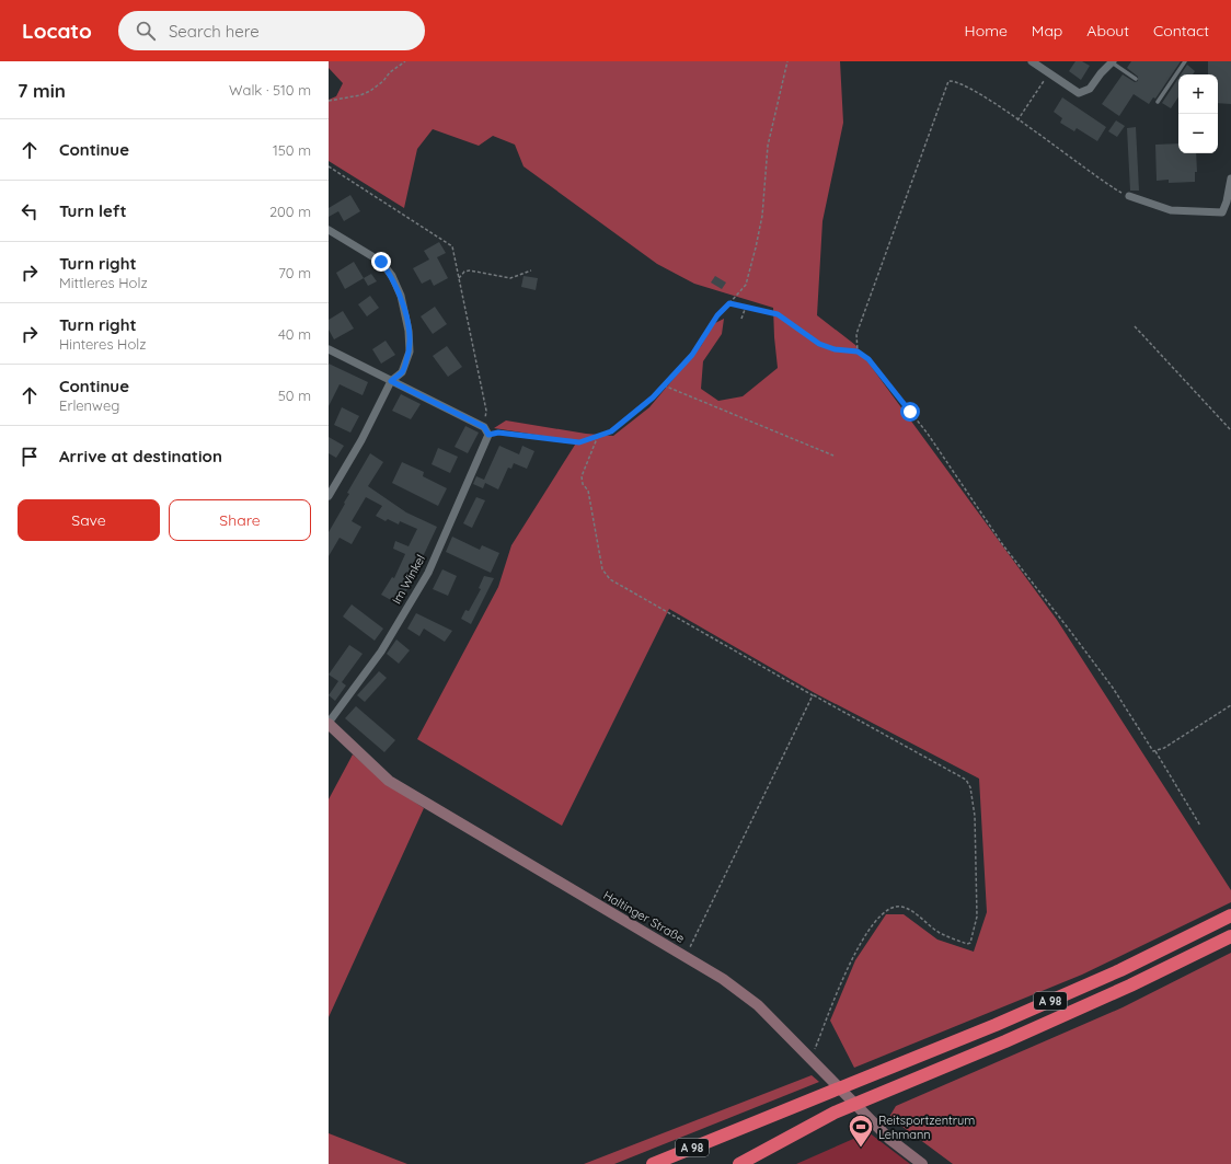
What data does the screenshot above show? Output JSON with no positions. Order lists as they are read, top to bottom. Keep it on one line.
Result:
{"streets":{"highway":["A 98"],"street":["Im Winkel","Haltinger Straße"]},"crossings":[["Im Winkel","Haltinger Straße"]],"places":{"sports":["Reitsportzentrum Lehmann"]},"page":{"header":"Locato","search":"Search here","nav":["Home","Map","About","Contact"],"heading":["7 min","Walk · 510 m"],"map_buttons":["+","−"],"list":[["Continue","150 m"],["Turn left","200 m"],["Turn right","Mittleres Holz","70 m"],["Turn right","Hinteres Holz","40 m"],["Continue","Erlenweg","50 m"],"Arrive at destination"],"buttons":["Save","Share"]}}
